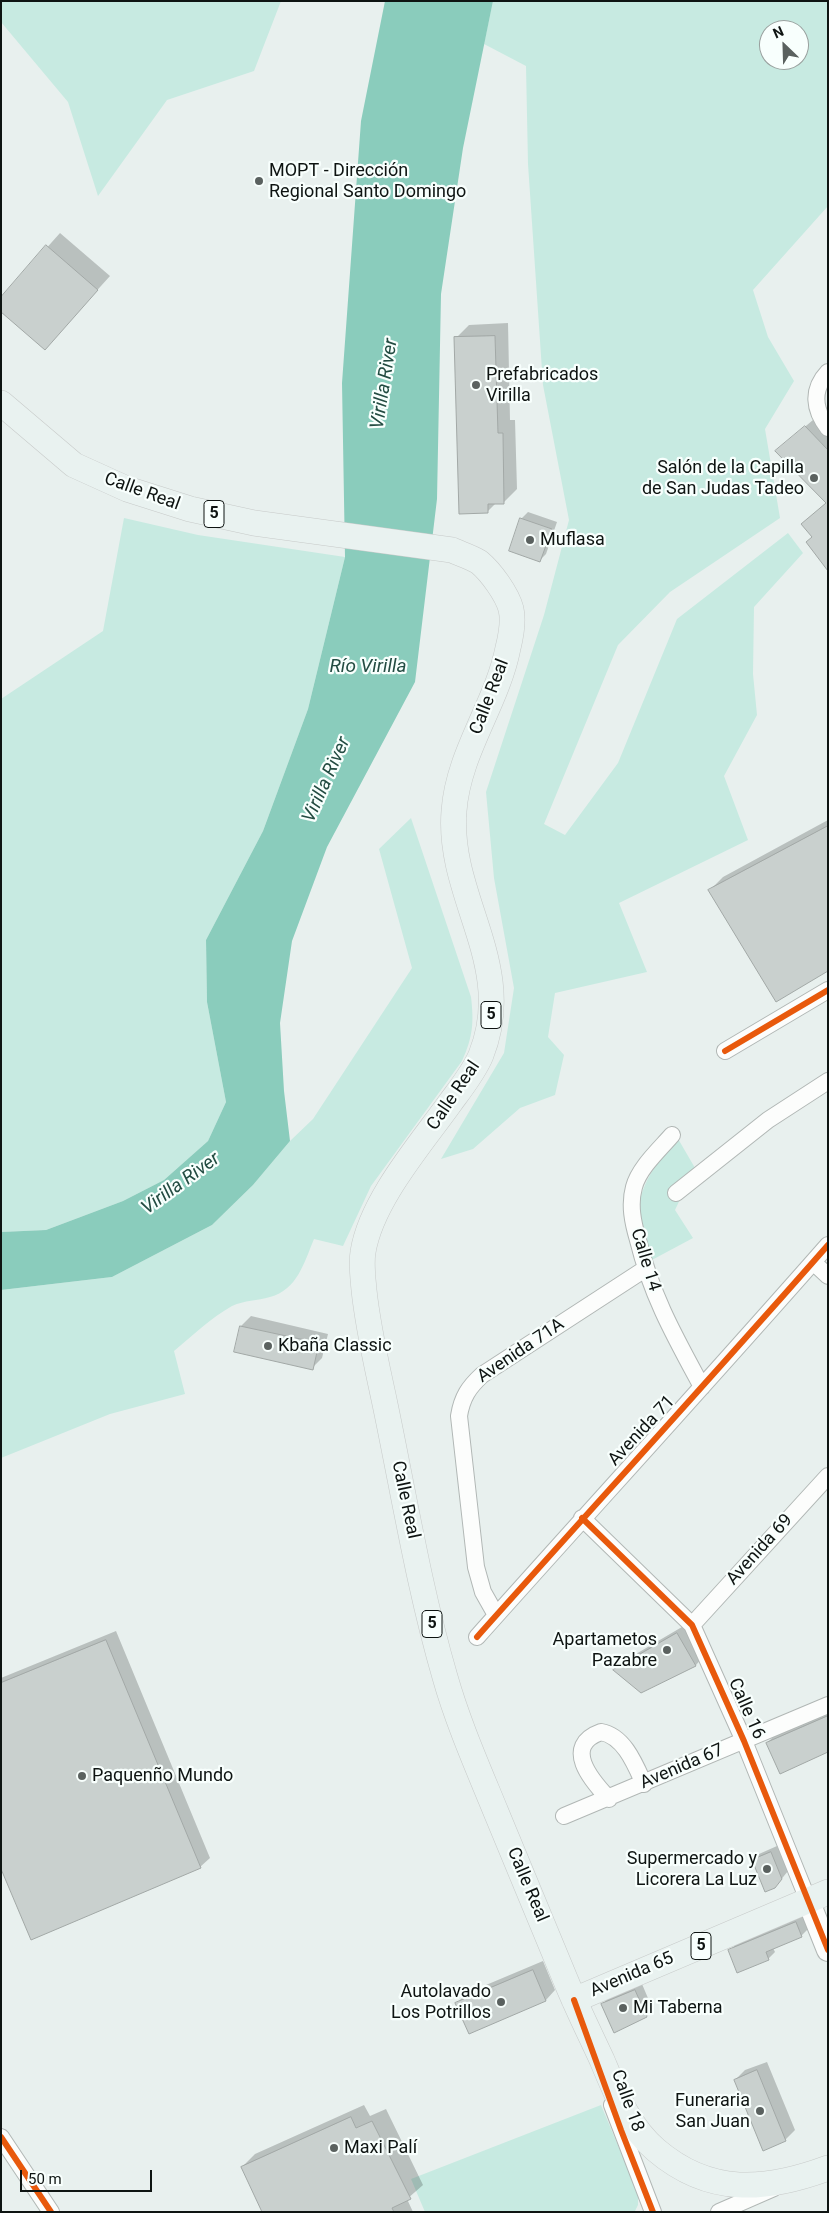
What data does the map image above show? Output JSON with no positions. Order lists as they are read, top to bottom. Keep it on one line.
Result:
{"streets":{"main road":["Calle Real","5","Avenida 65"],"street":["Calle 14","Avenida 71A","Avenida 71","Avenida 69","Calle 16","Avenida 67","Calle 18"]},"crossings":[["Calle Real","Avenida 65"],["Calle Real","Calle 18"],["Calle 14","Avenida 71A"],["Calle 14","Avenida 71"],["Avenida 71A","Avenida 71"],["Avenida 71","Calle 16"],["Avenida 69","Calle 16"],["Calle 16","Avenida 67"],["Calle 16","Avenida 65"],["Avenida 65","Calle 18"]],"water":["Virilla River","Río Virilla"],"places":["MOPT - Dirección Regional Santo Domingo","Prefabricados Virilla","Salón de la Capilla de San Judas Tadeo","Muflasa","Kbaña Classic","Apartametos Pazabre","Paquenño Mundo","Supermercado y Licorera La Luz","Autolavado Los Potrillos","Mi Taberna","Funeraria San Juan","Maxi Palí"],"scale_bar":"50 m","north":"top left"}
